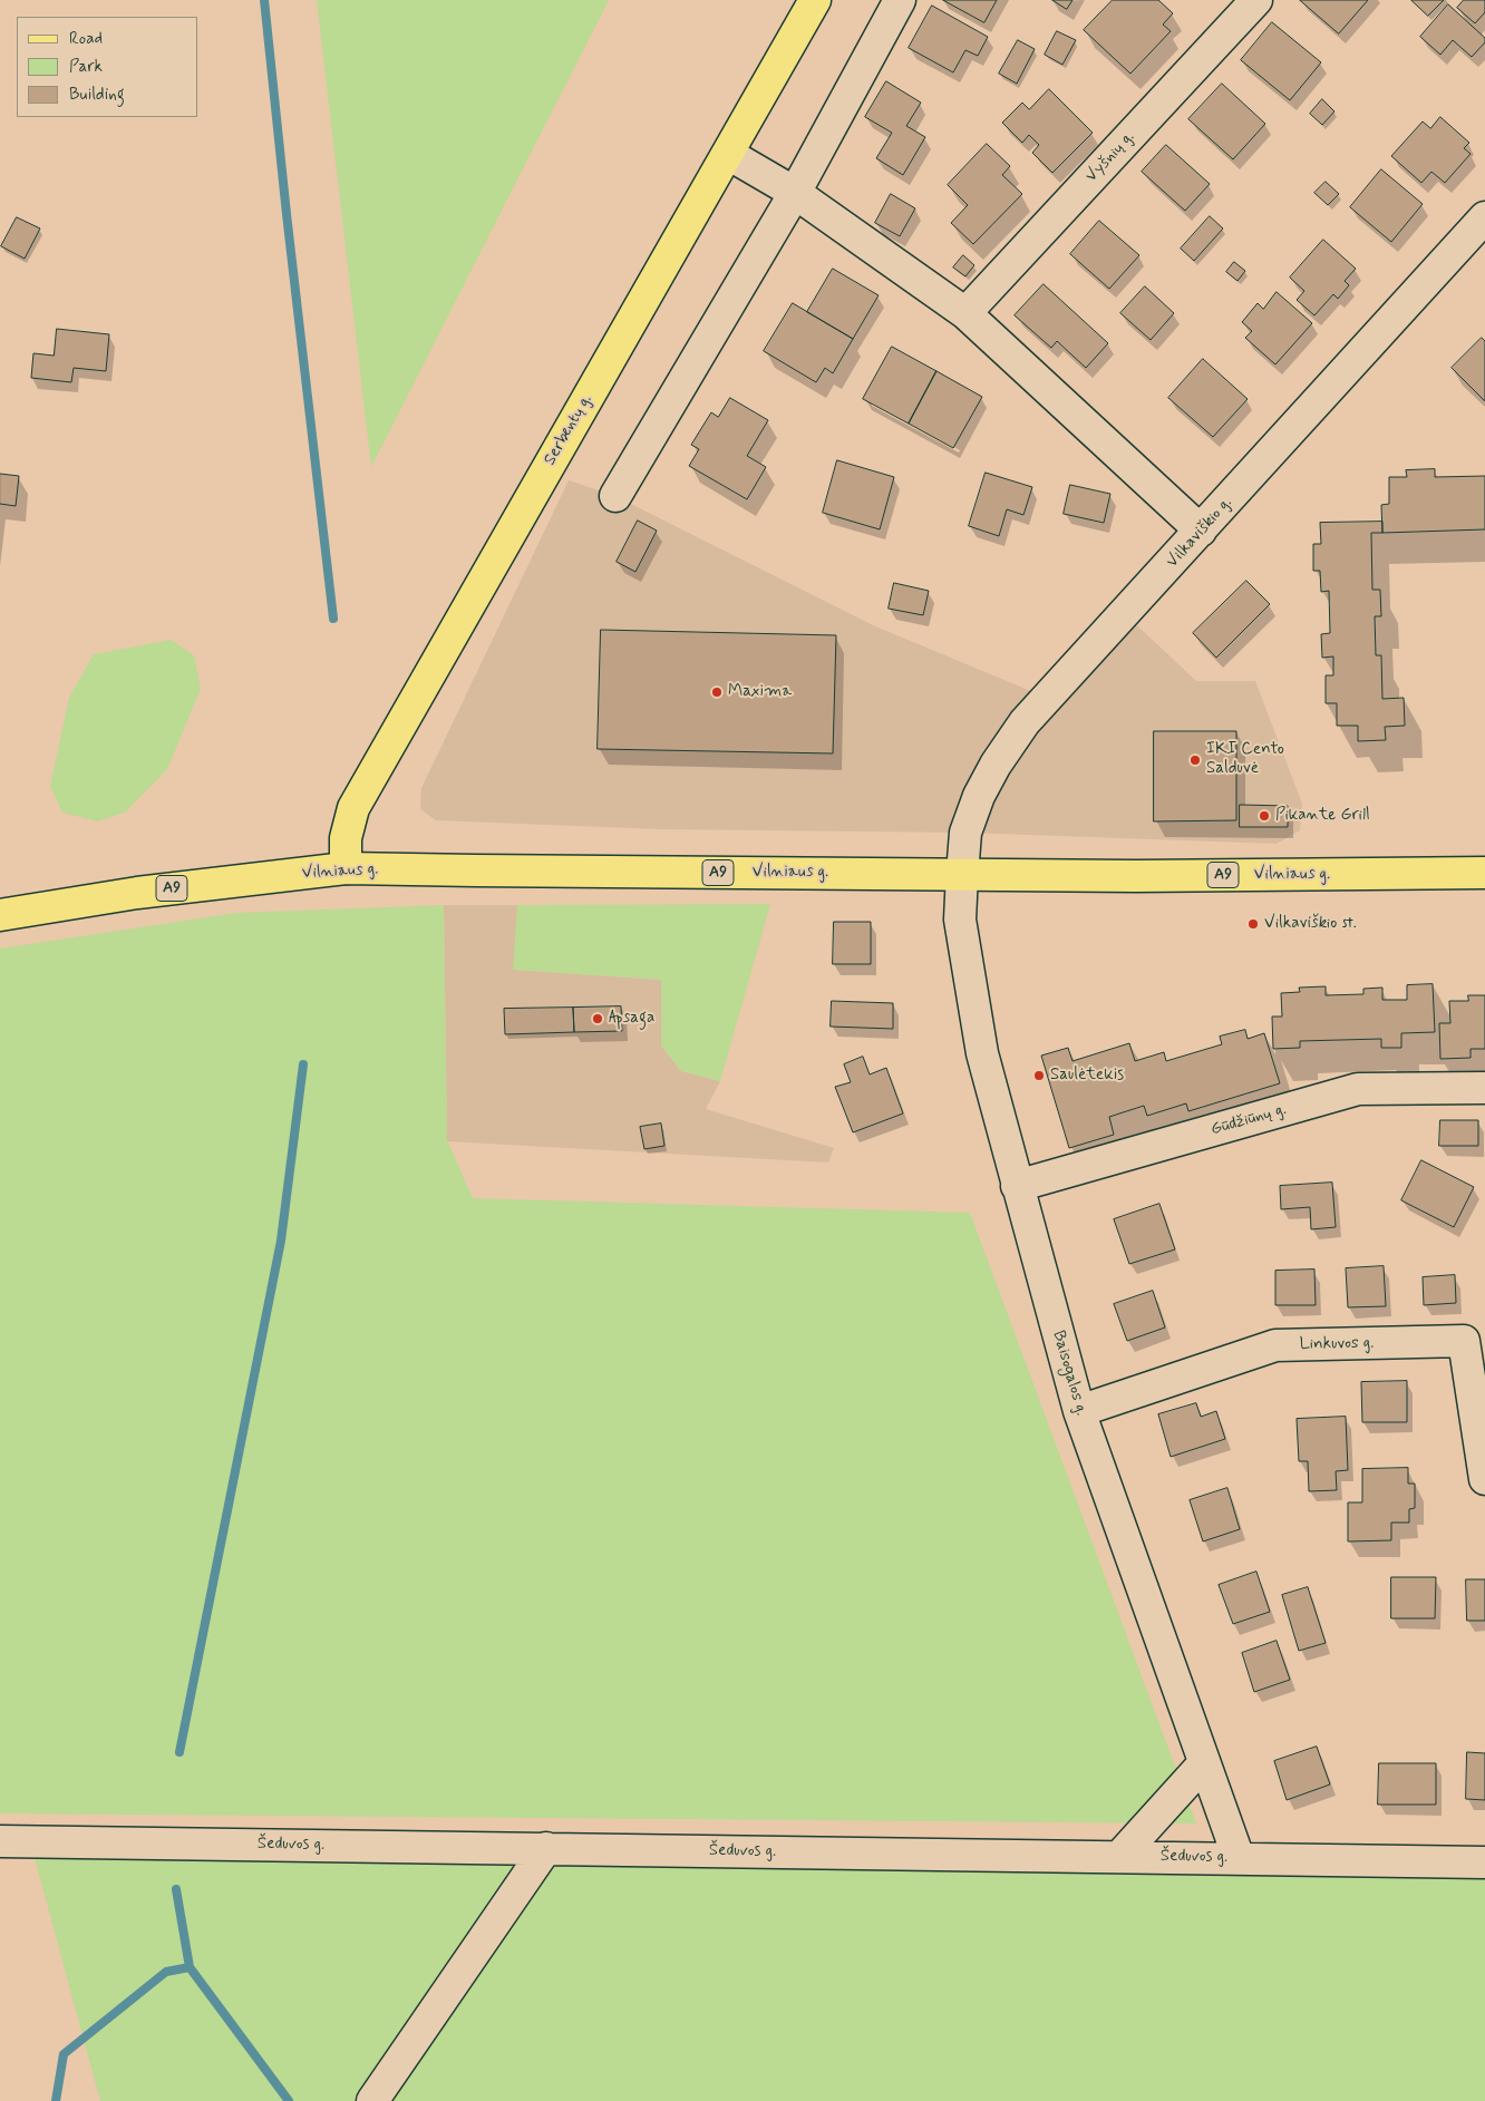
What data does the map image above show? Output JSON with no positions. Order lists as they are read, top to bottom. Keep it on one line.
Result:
{"streets":{"main road":["Serbentų g.","Vilniaus g.","A9"],"street":["Vyšnių g.","Vilkaviškio g.","Gūdžiūnų g.","Linkuvos g.","Baisogalos g.","Šeduvos g."]},"crossings":[["Serbentų g.","Vilniaus g."],["Vilkaviškio g.","Vilniaus g."],["Vilkaviškio g.","Baisogalos g."],["Vilniaus g.","Baisogalos g."],["Gūdžiūnų g.","Baisogalos g."],["Linkuvos g.","Baisogalos g."],["Baisogalos g.","Šeduvos g."]],"places":["Maxima","IKI Cento Salduvė","Pikante Grill","Vilkaviškio st.","Apsaga","Saulėtekis"],"legend":["Road","Park","Building"]}
